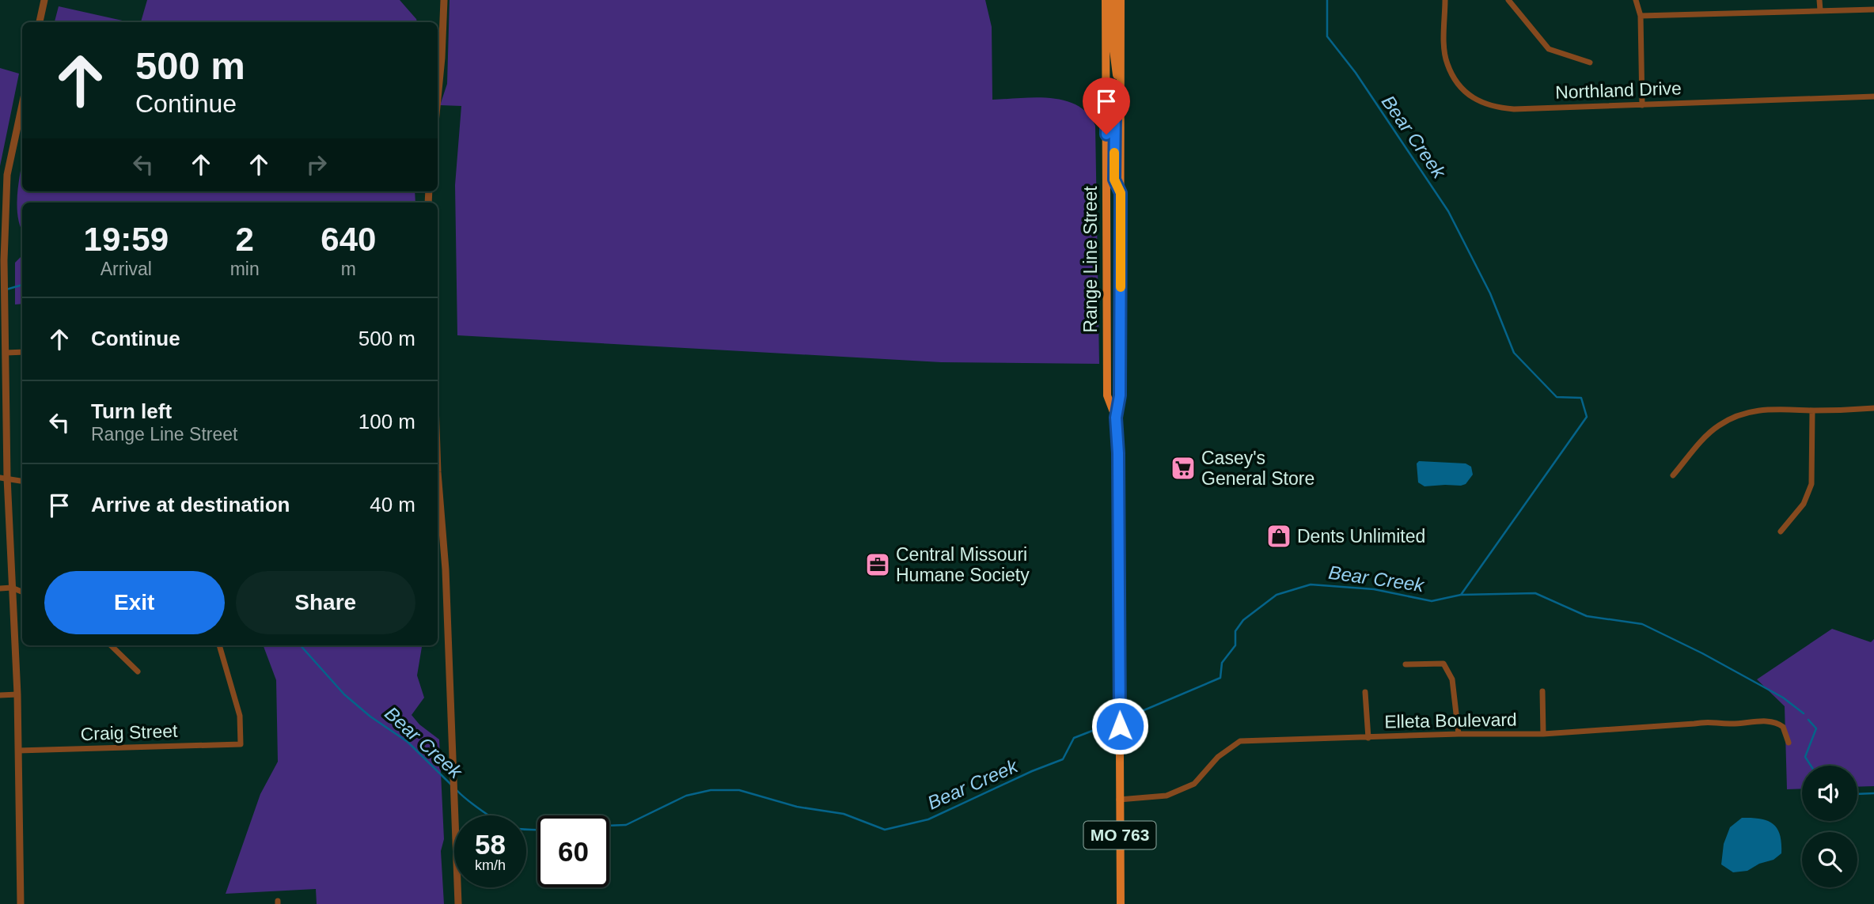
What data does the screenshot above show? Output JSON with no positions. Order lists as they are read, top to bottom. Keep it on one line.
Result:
{"streets":{"main road":["Range Line Street","MO 763"],"street":["Northland Drive","Elleta Boulevard","Craig Street"]},"crossings":[["Range Line Street","Elleta Boulevard"]],"water":["Bear Creek"],"places":{"supermarket":["Casey's General Store"],"shop":["Dents Unlimited"],"office":["Central Missouri Humane Society"]},"page":{"turn":["500 m","Continue"],"eta":["19:59","Arrival","2","min","640","m"],"list":[{"name":"Continue","value":"500 m"},{"name":"Turn left","note":"Range Line Street","value":"100 m"},{"name":"Arrive at destination","value":"40 m"}],"buttons":["Exit","Share"],"speed":"58 km/h","limit":"60"}}
